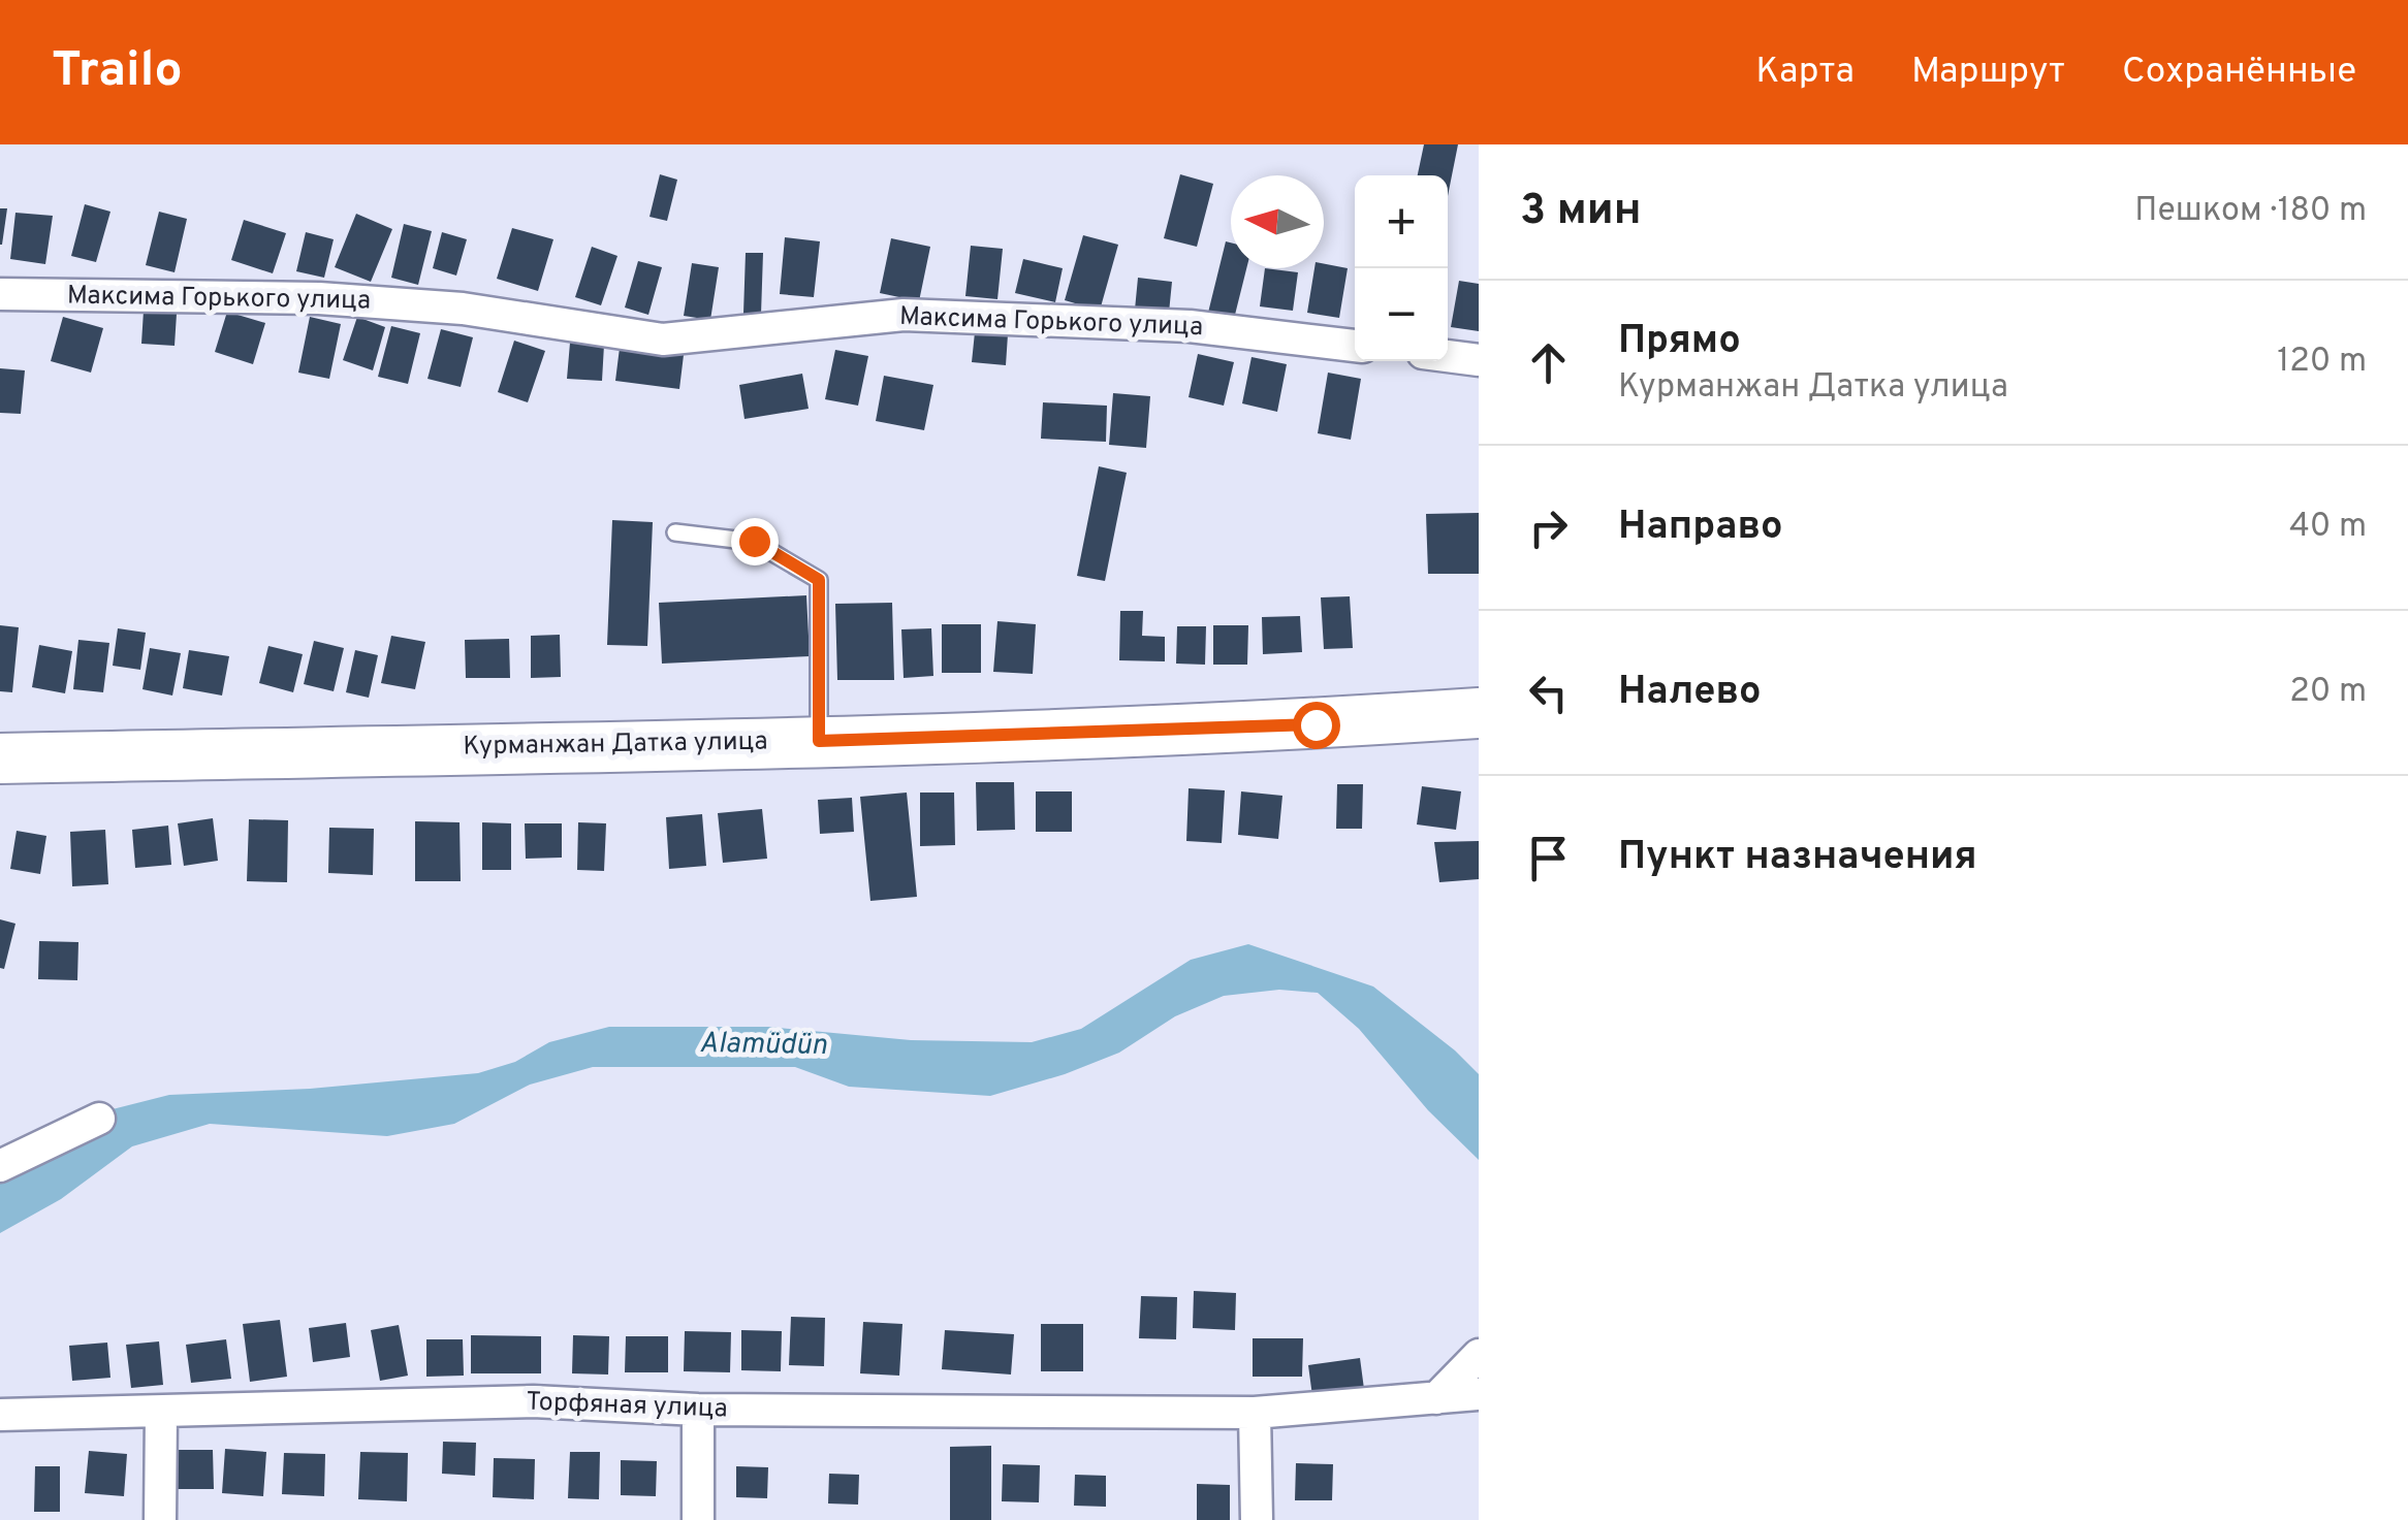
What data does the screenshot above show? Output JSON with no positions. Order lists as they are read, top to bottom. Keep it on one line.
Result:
{"streets":{"main road":["Курманжан Датка улица"],"street":["Максима Горького улица","Торфяная улица"]},"water":["Alamüdün"],"north":"left","page":{"header":"Trailo","nav":["Карта","Маршрут","Сохранённые"],"heading":["3 мин","Пешком · 180 m"],"map_buttons":["+","−"],"list":[["Прямо","Курманжан Датка улица","120 m"],["Направо","40 m"],["Налево","20 m"],"Пункт назначения"]}}
